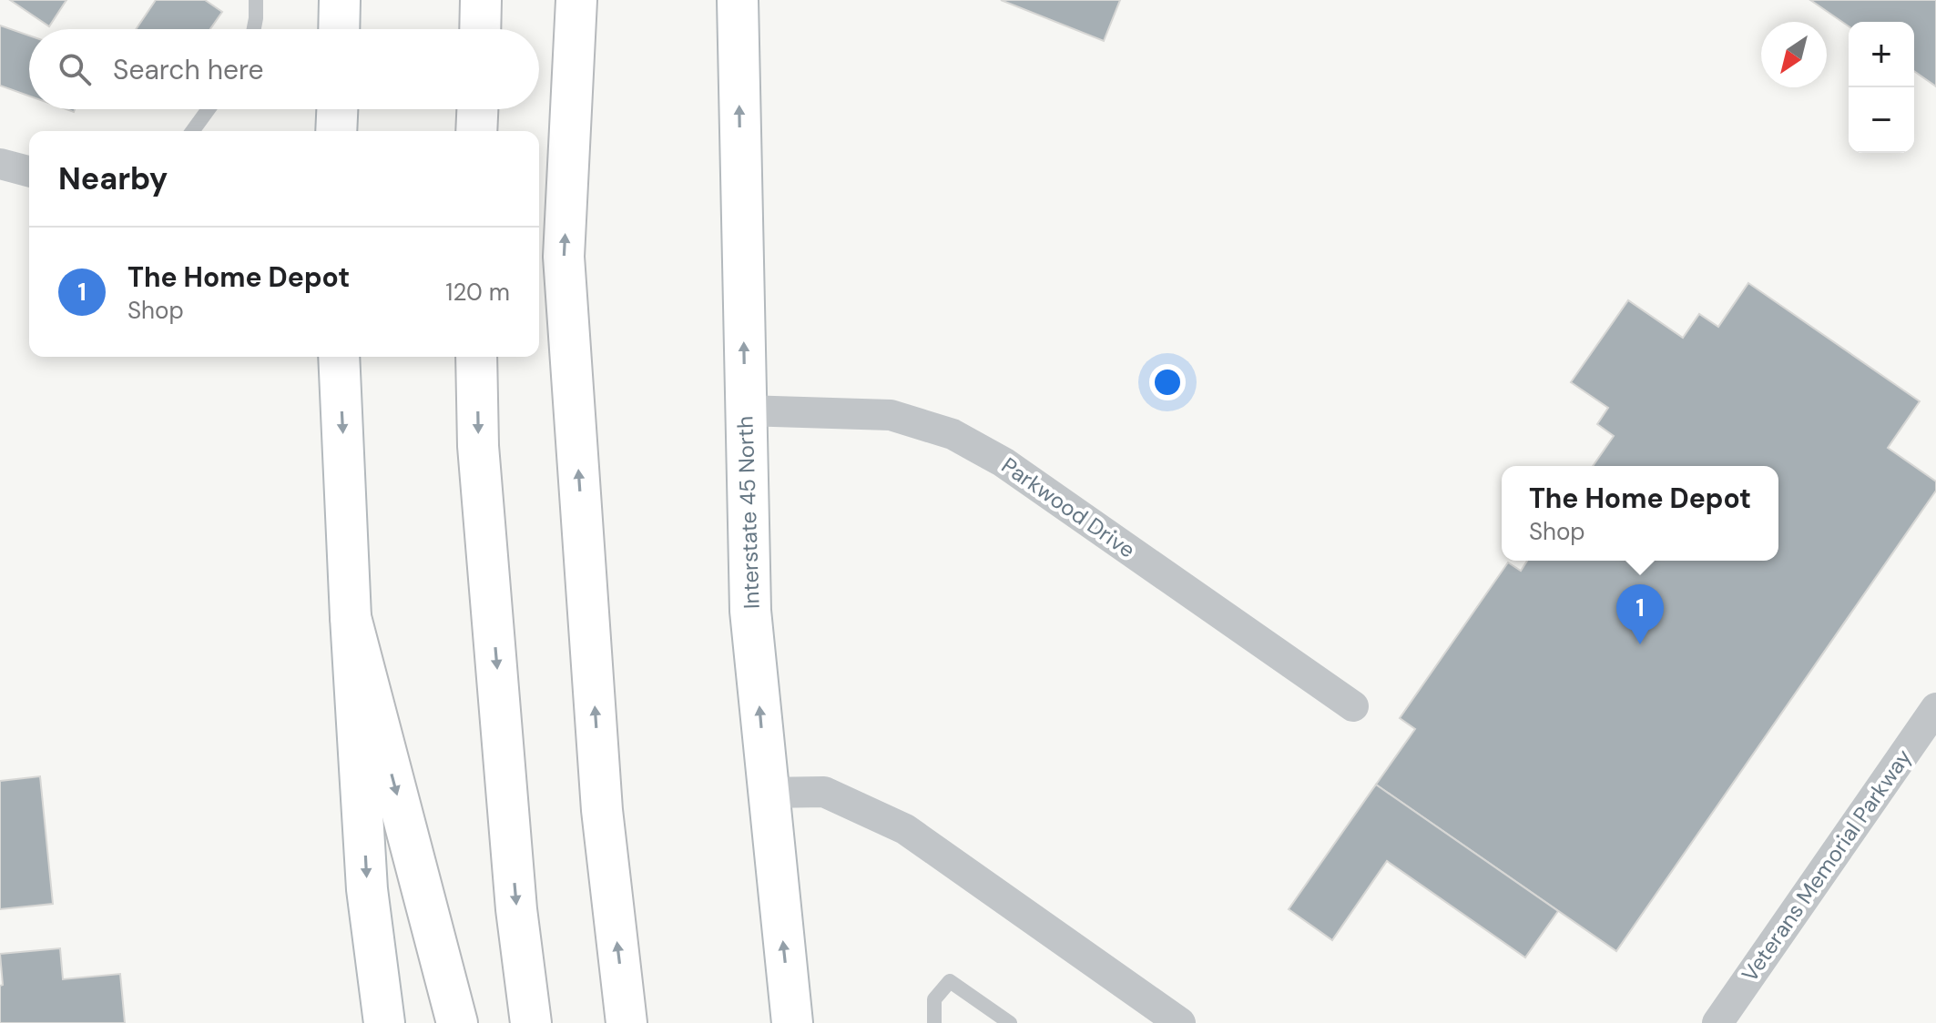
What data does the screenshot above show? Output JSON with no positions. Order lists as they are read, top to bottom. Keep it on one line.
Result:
{"streets":{"main road":["Interstate 45 North"],"street":["Parkwood Drive","Veterans Memorial Parkway"]},"crossings":[["Parkwood Drive","Interstate 45 North"]],"north":"bottom left","page":{"map_buttons":["+","−"],"search":"Search here","heading":"Nearby","list":[{"mark":"1","name":"The Home Depot","note":"Shop","value":"120 m"}],"popup":["The Home Depot","Shop"],"pins":"1"}}
